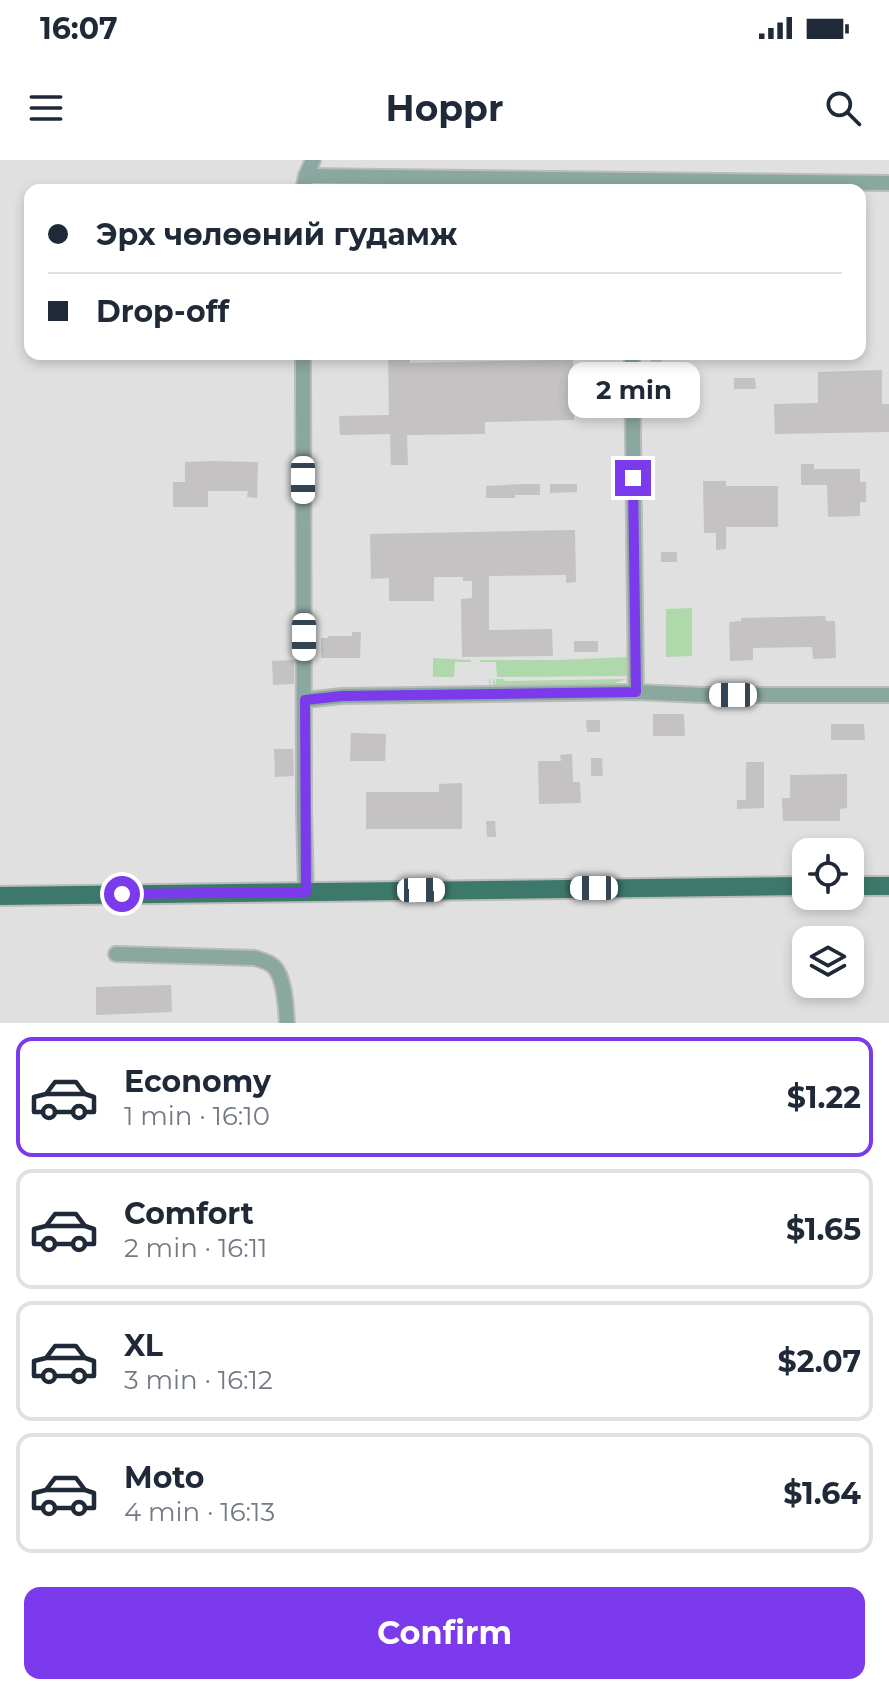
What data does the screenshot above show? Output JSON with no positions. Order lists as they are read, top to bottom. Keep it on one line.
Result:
{"page":{"status":"16:07","header":"Hoppr","banner":["Эрх чөлөөний гудамж","Drop-off"],"bubble":"2 min","list":[{"name":"Economy","note":"1 min · 16:10","value":"$1.22"},{"name":"Comfort","note":"2 min · 16:11","value":"$1.65"},{"name":"XL","note":"3 min · 16:12","value":"$2.07"},{"name":"Moto","note":"4 min · 16:13","value":"$1.64"}],"buttons":"Confirm"}}
